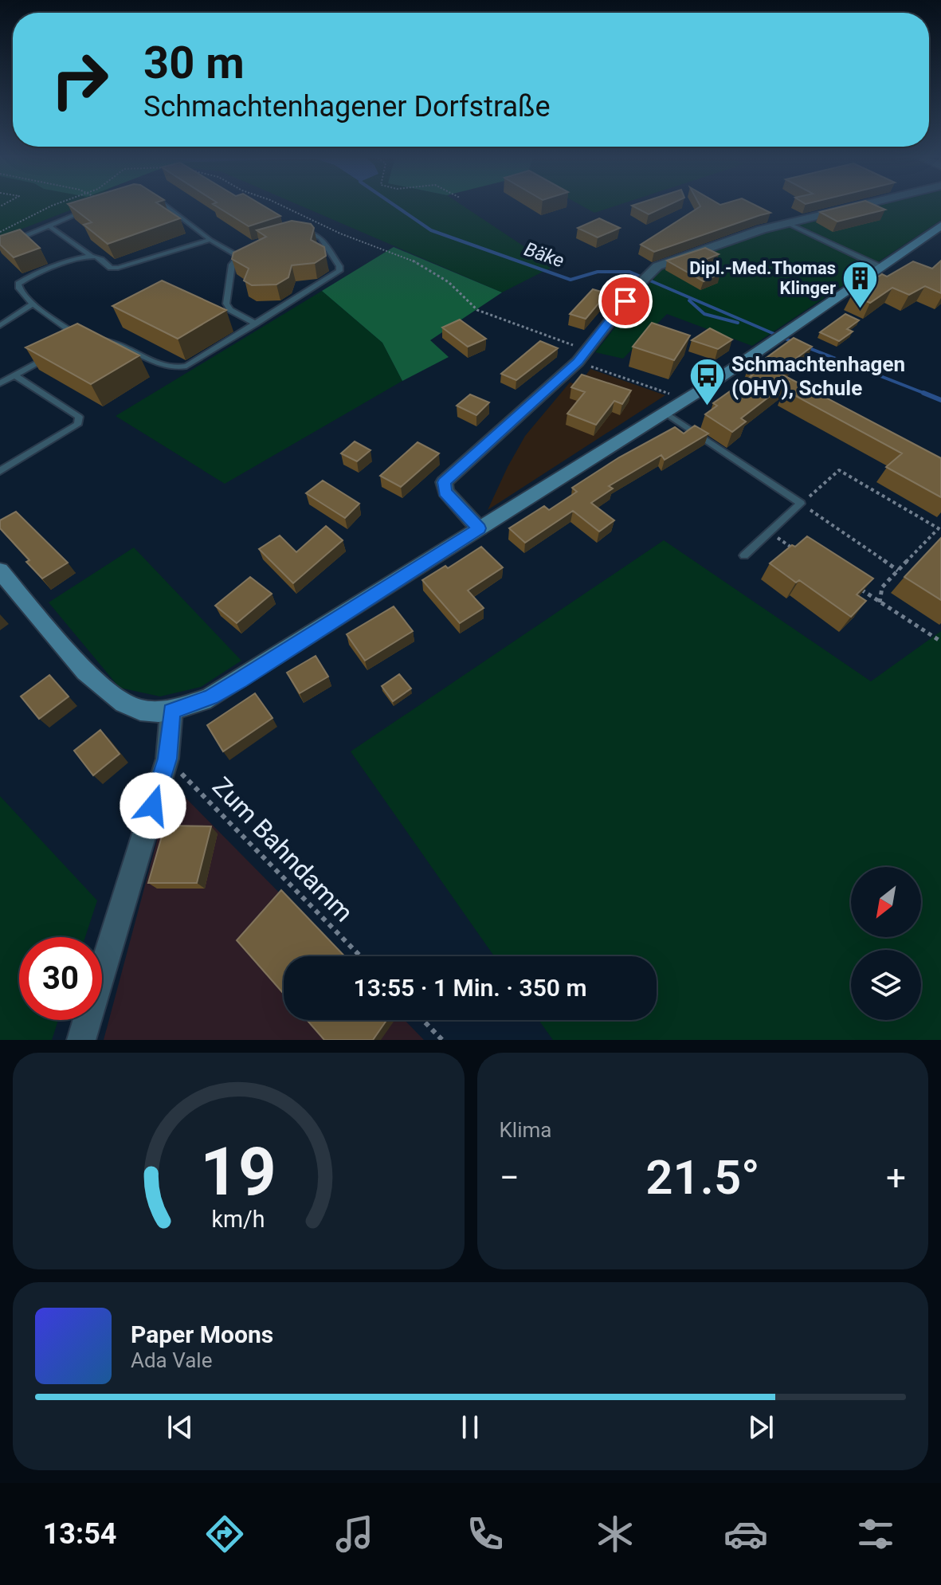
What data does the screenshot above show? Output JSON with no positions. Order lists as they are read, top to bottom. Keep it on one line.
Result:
{"streets":{"path":["Zum Bahndamm"]},"water":["Bäke"],"places":{"building":["Dipl.-Med.Thomas Klinger"],"bus stop":["Schmachtenhagen (OHV), Schule"]},"north":"bottom left","page":{"turn":["30 m","Schmachtenhagener Dorfstraße"],"limit":"30","trip":"13:55 · 1 Min. · 350 m","tile":"Klima","heat":["−","21.5°","+"],"song":["Paper Moons","Ada Vale"],"tabs":"13:54","gauge":["19","km/h"]}}
